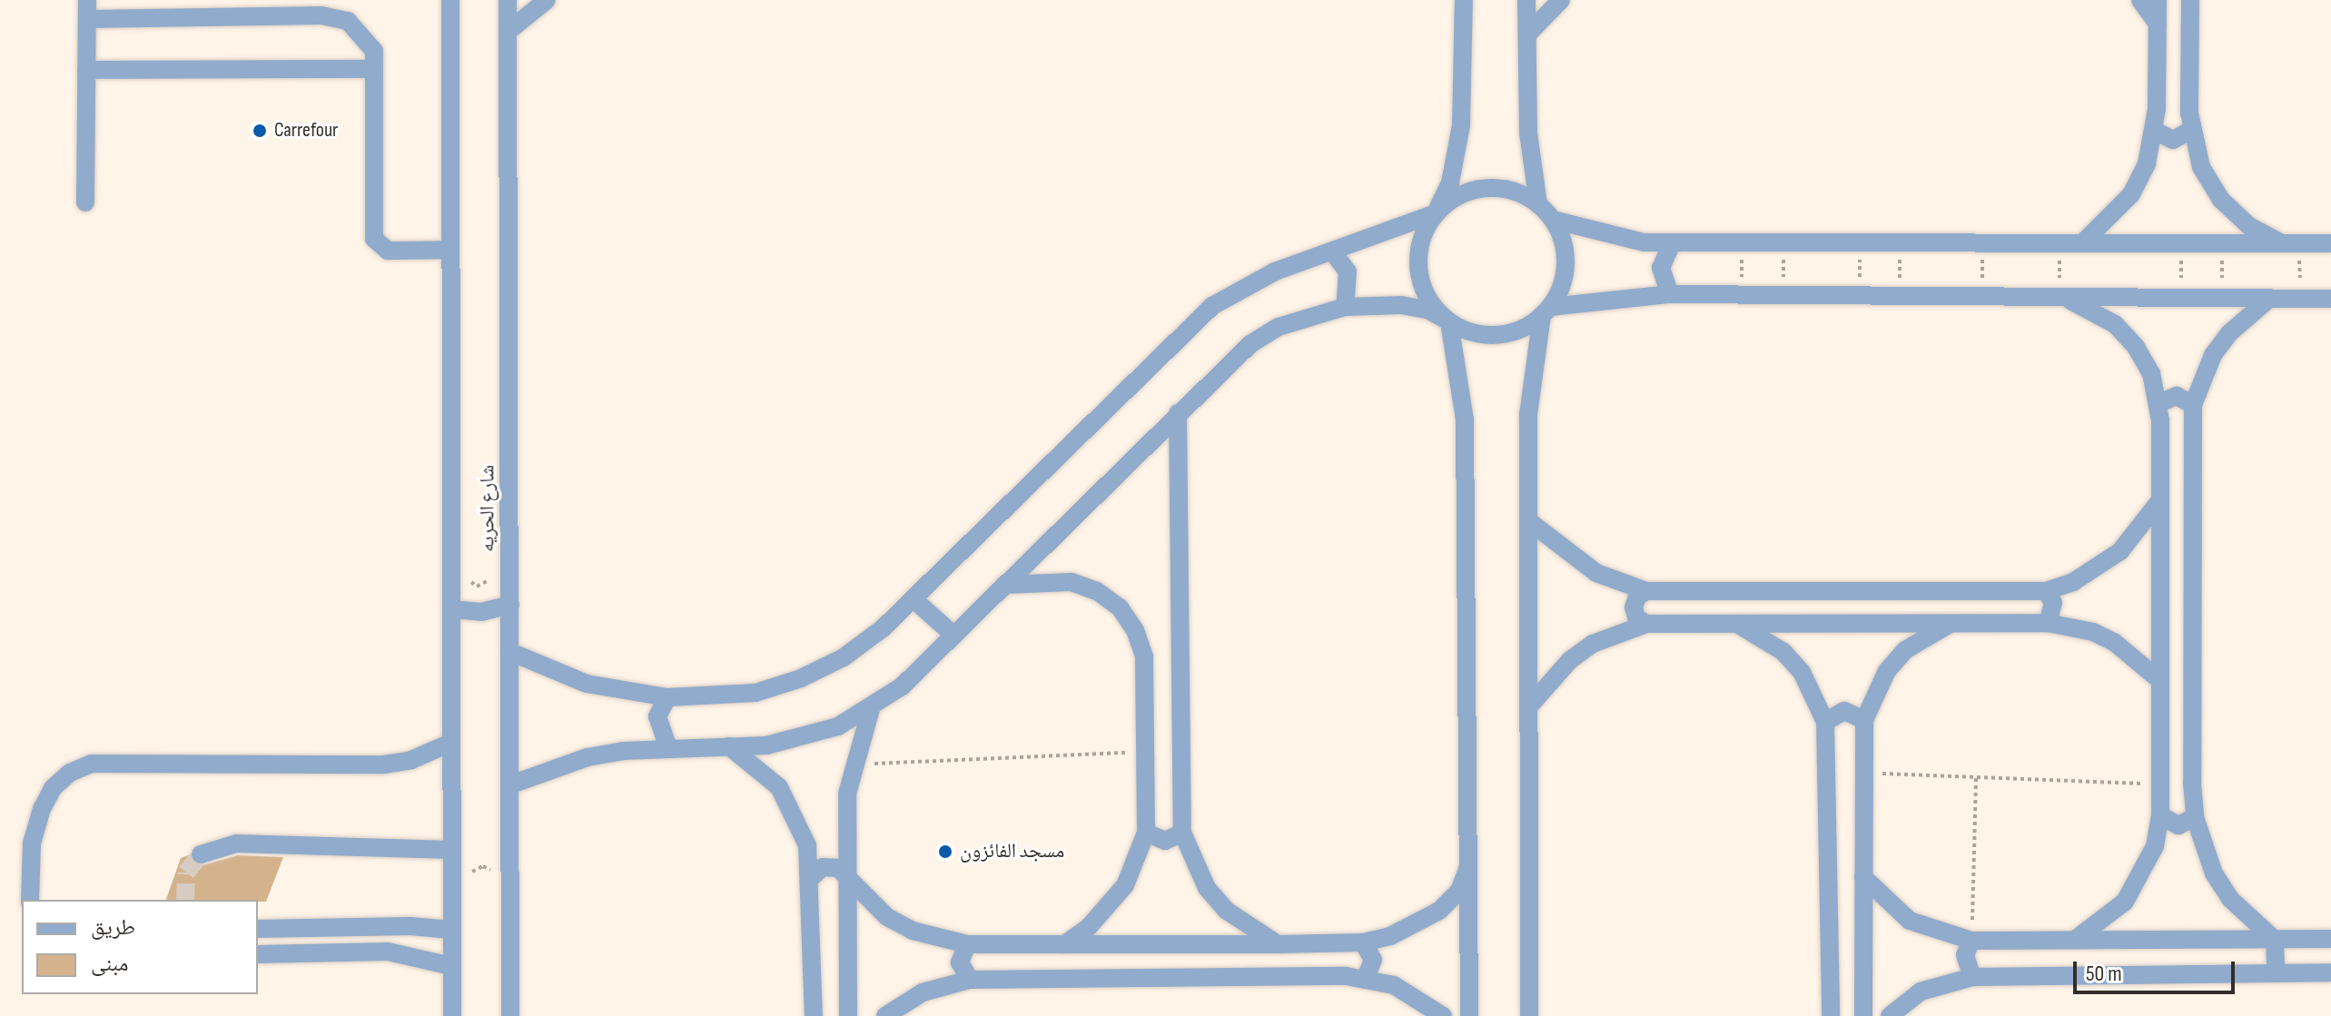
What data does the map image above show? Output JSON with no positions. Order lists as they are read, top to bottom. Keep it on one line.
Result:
{"streets":{"street":["شارع الحريه"]},"places":["Carrefour","مسجد الفائزون"],"legend":["طريق","مبنى"],"scale_bar":"50 m"}
